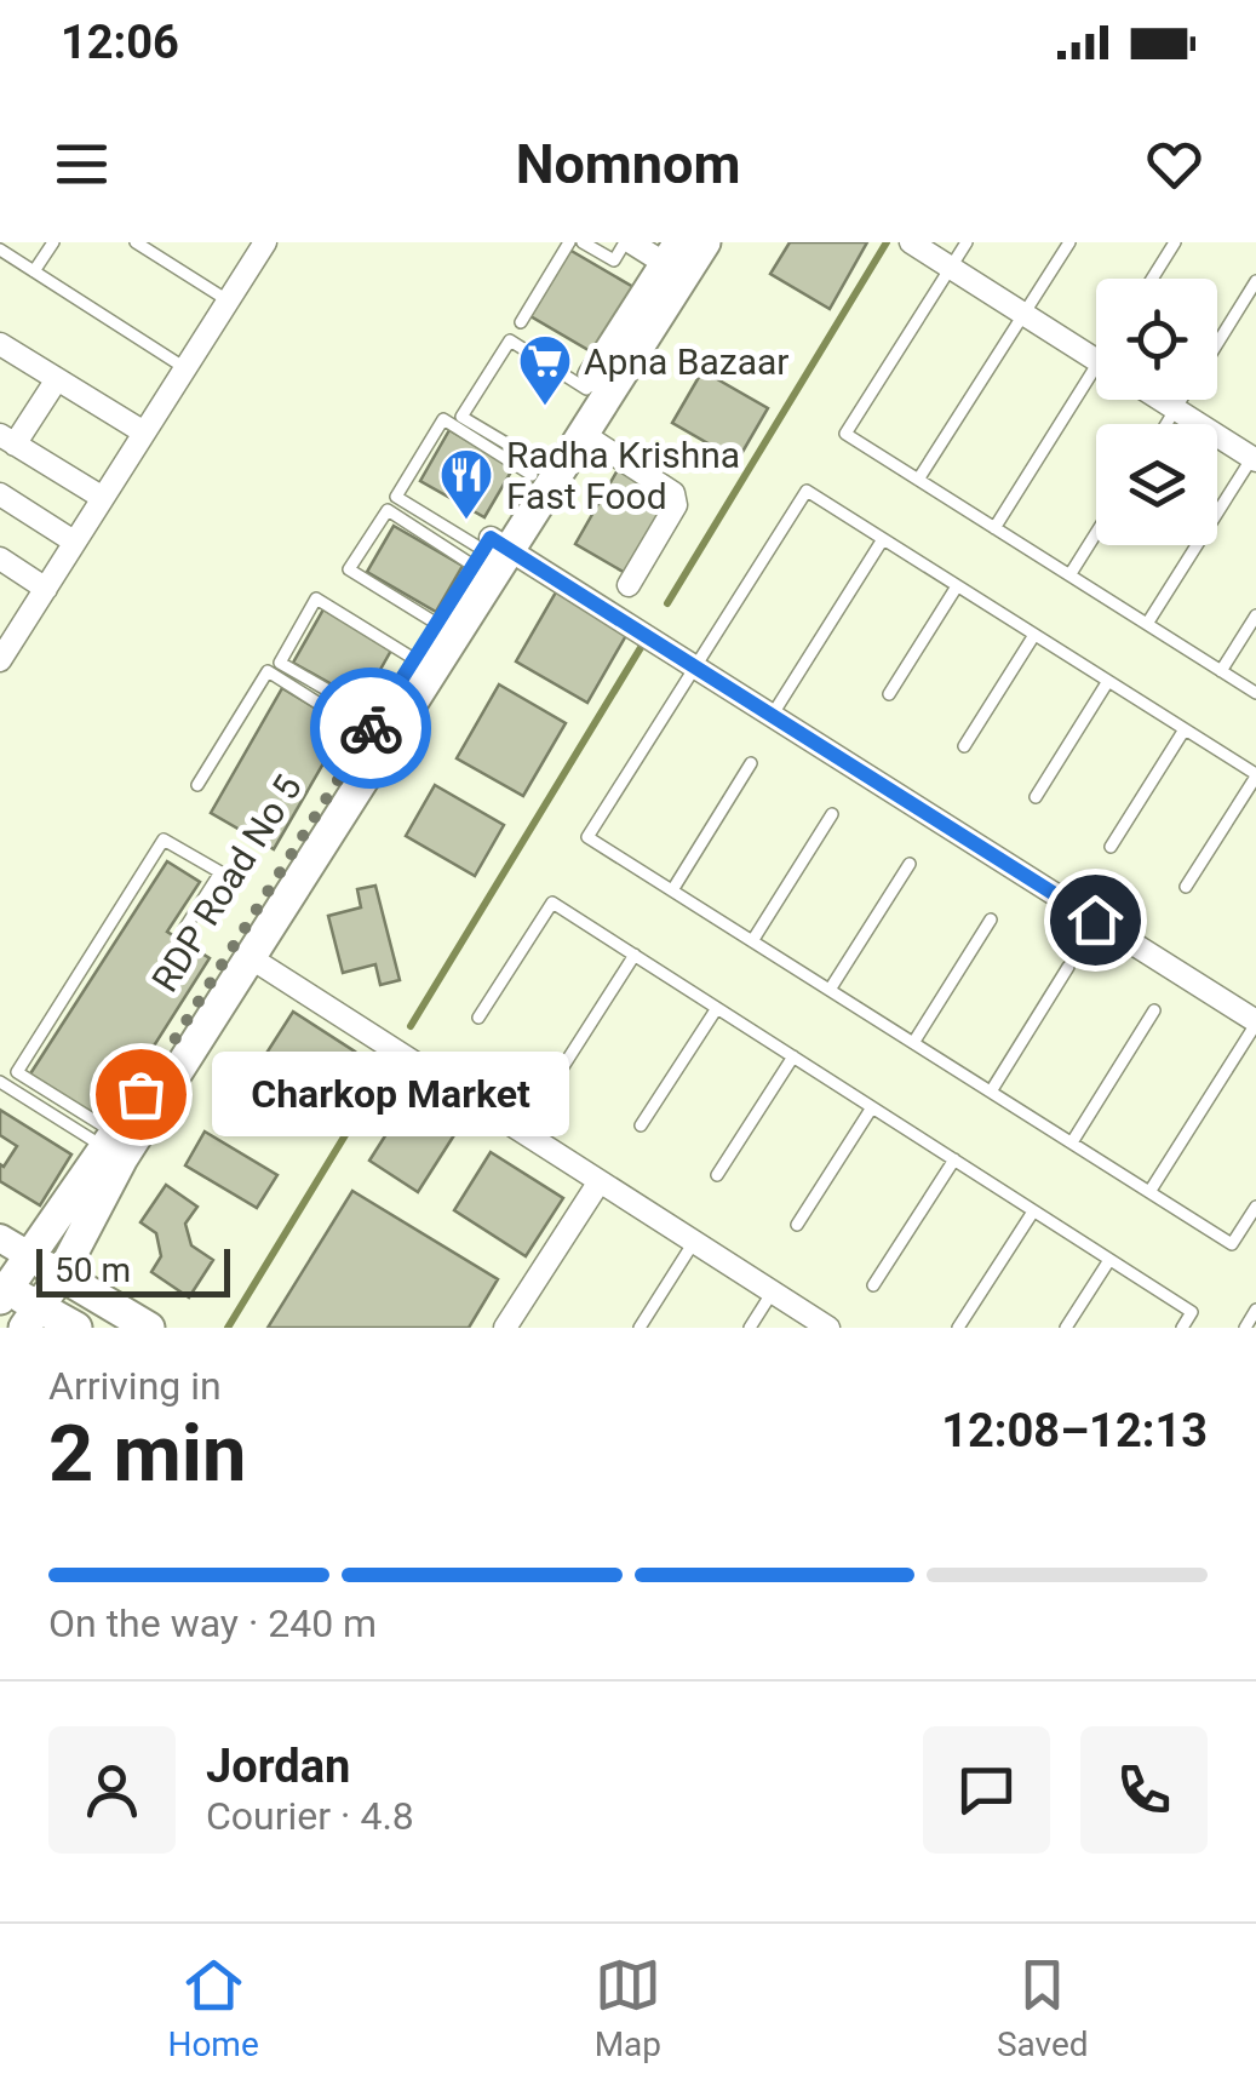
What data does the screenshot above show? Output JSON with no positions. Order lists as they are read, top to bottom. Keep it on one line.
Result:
{"streets":{"main road":["RDP Road No 5"]},"places":{"supermarket":["Apna Bazaar"],"restaurant":["Radha Krishna Fast Food"],"other":["Charkop Market"]},"scale_bar":"50 m","page":{"status":"12:06","header":"Nomnom","bubble":"Charkop Market","scale":"50 m","heading":["2 min","Arriving in","12:08–12:13"],"panel":["Jordan","Courier · 4.8"],"bar":"On the way · 240 m","tabs":["Home","Map","Saved"]}}
